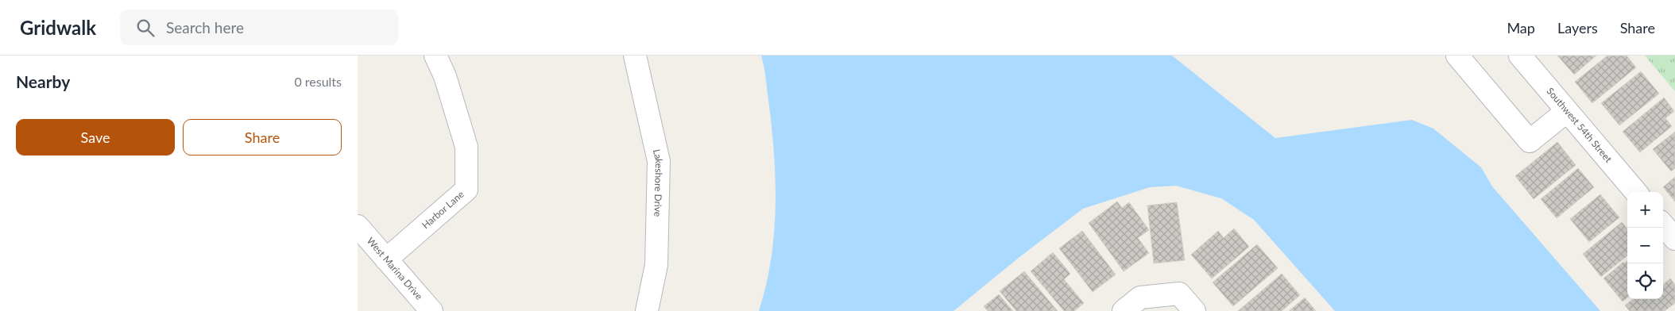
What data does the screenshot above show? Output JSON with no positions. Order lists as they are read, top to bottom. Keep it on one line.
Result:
{"streets":{"street":["Southwest 54th Street","Lakeshore Drive","Harbor Lane","West Marina Drive"]},"crossings":[["Harbor Lane","West Marina Drive"]],"page":{"header":"Gridwalk","search":"Search here","nav":["Map","Layers","Share"],"heading":["Nearby","0 results"],"buttons":["Save","Share"],"map_buttons":["+","−"]}}
